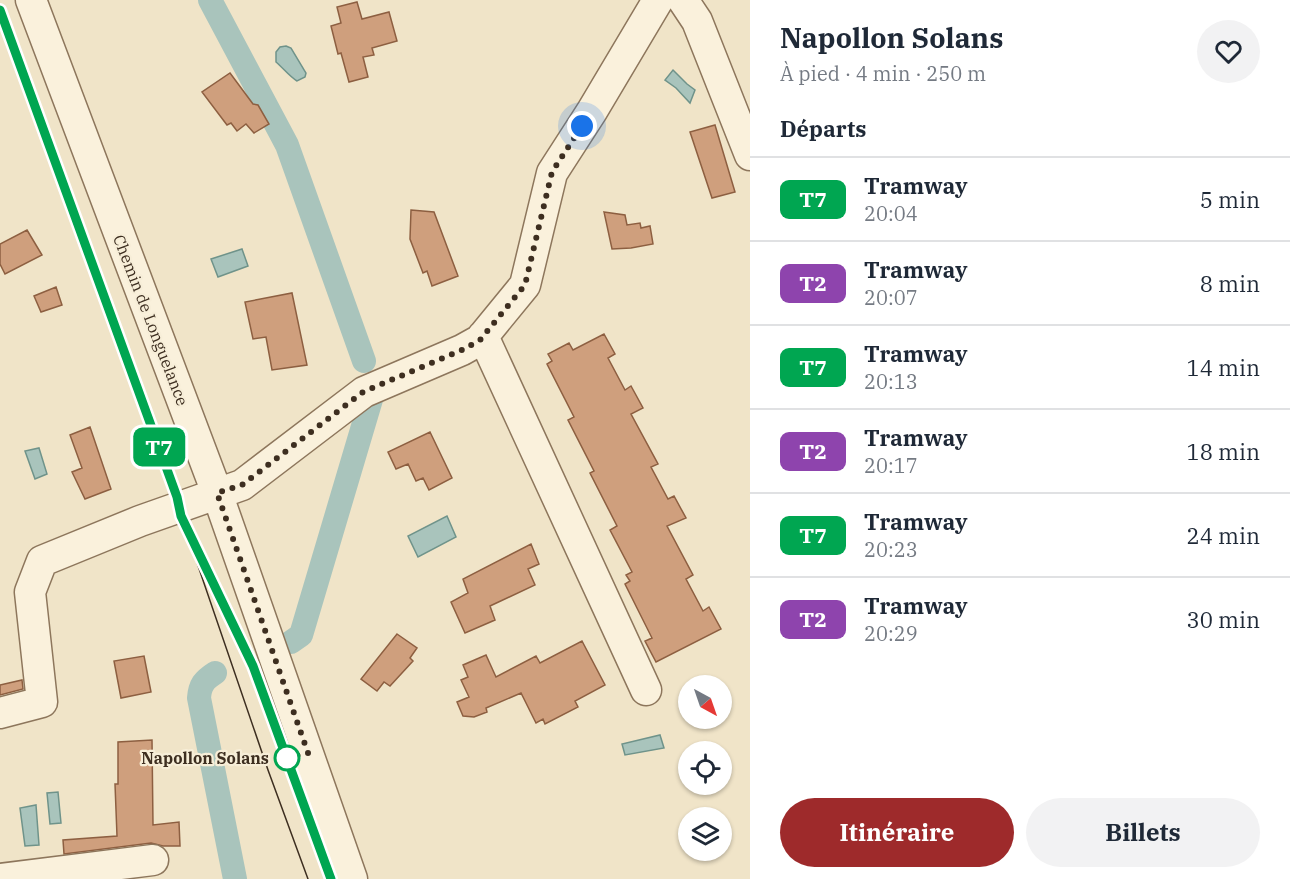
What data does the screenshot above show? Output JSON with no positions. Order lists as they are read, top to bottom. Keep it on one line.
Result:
{"streets":{"street":["Chemin de Longuelance"]},"places":["Napollon Solans"],"lines":["tram line T7"],"north":"bottom right","page":{"on_map":"T7","heading":[["Napollon Solans","À pied · 4 min · 250 m"],"Départs"],"list":[{"mark":"T7","name":"Tramway","note":"20:04","value":"5 min"},{"mark":"T2","name":"Tramway","note":"20:07","value":"8 min"},{"mark":"T7","name":"Tramway","note":"20:13","value":"14 min"},{"mark":"T2","name":"Tramway","note":"20:17","value":"18 min"},{"mark":"T7","name":"Tramway","note":"20:23","value":"24 min"},{"mark":"T2","name":"Tramway","note":"20:29","value":"30 min"}],"buttons":["Itinéraire","Billets"]}}
